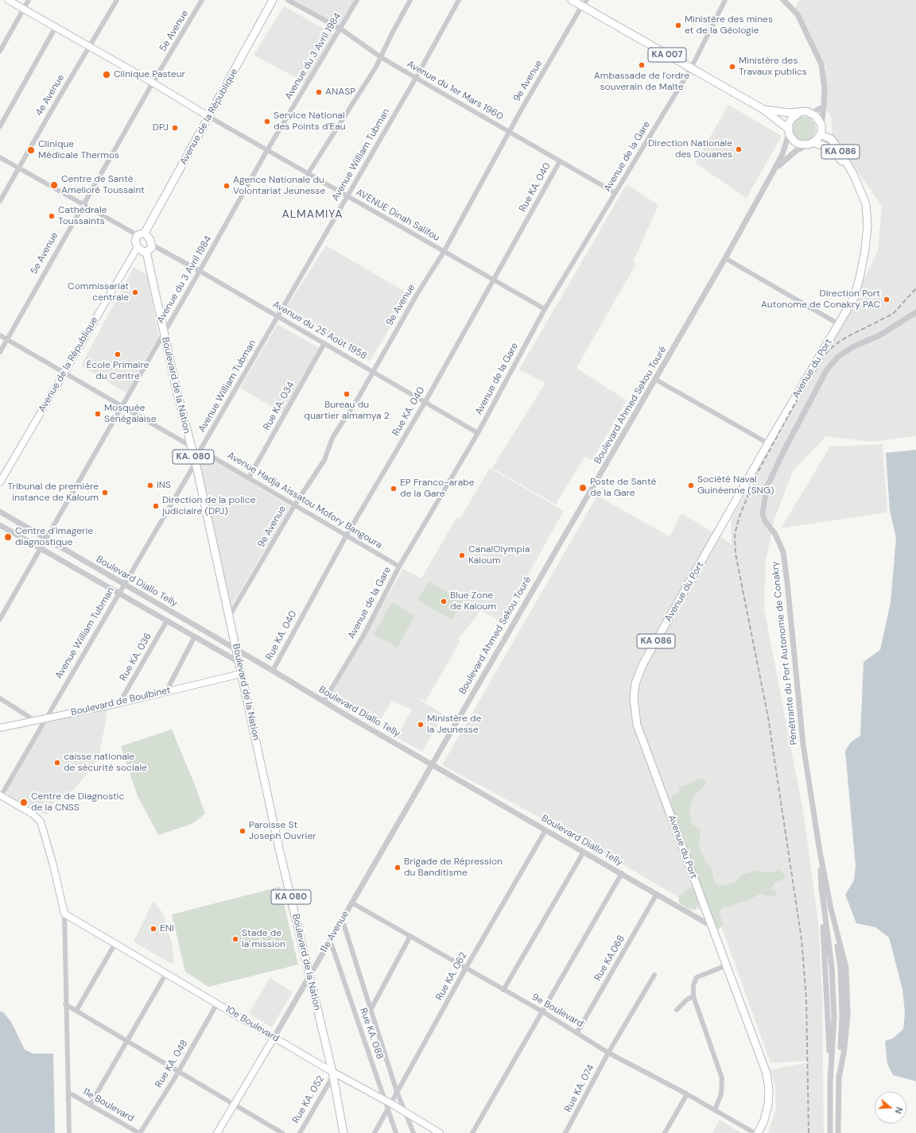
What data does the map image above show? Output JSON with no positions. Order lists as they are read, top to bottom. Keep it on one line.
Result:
{"streets":{"main road":["KA 007","Avenue de la République","KA 086","Avenue du Port","Boulevard de la Nation","KA. 080","Boulevard de Boulbinet","KA 080","11e Avenue","10e Boulevard"],"street":["5e Avenue","Avenue du 3 Avril 1984","9e Avenue","Avenue du 1er Mars 1960","4e Avenue","Avenue William Tubman","Avenue de la Gare","Rue KA. 040","AVENUE Dinah Salifou","Avenue du 25 Août 1958","Boulevard Ahmed Sekou Touré","Rue KA. 034","Avenue Hadja Aissatou Mofory Bangoura","Boulevard Diallo Telly","Pénétrante du Port Autonome de Conakry","Rue KA. 036","Rue KA.068","Rue KA. 062","9e Boulevard","Rue KA. 088","Rue KA. 048","Rue KA. 074","Rue KA. 052","11e Boulevard"]},"crossings":[["KA 007","9e Avenue"],["KA 007","Avenue de la Gare"],["KA 007","Avenue du Port"],["KA 007","Boulevard Ahmed Sekou Touré"],["Avenue du 3 Avril 1984","Avenue du 1er Mars 1960"],["Avenue du 3 Avril 1984","AVENUE Dinah Salifou"],["Avenue du 3 Avril 1984","Avenue du 25 Août 1958"],["Avenue du 3 Avril 1984","Boulevard de la Nation"],["Avenue du 3 Avril 1984","Boulevard Diallo Telly"],["9e Avenue","Avenue du 1er Mars 1960"],["9e Avenue","AVENUE Dinah Salifou"],["9e Avenue","Avenue du 25 Août 1958"],["9e Avenue","Boulevard de la Nation"],["9e Avenue","Avenue Hadja Aissatou Mofory Bangoura"],["Avenue du 1er Mars 1960","Avenue William Tubman"],["Avenue du 1er Mars 1960","Avenue de la Gare"],["Avenue du 1er Mars 1960","Rue KA. 040"],["Avenue de la République","AVENUE Dinah Salifou"],["Avenue de la République","Avenue du 25 Août 1958"],["Avenue de la République","Boulevard de la Nation"],["Avenue William Tubman","AVENUE Dinah Salifou"],["Avenue William Tubman","Avenue du 25 Août 1958"],["Avenue William Tubman","Boulevard de la Nation"],["Avenue William Tubman","Avenue Hadja Aissatou Mofory Bangoura"],["Avenue William Tubman","Boulevard Diallo Telly"],["Avenue William Tubman","Boulevard de Boulbinet"],["Avenue de la Gare","AVENUE Dinah Salifou"],["Avenue de la Gare","Avenue du 25 Août 1958"],["Avenue de la Gare","Avenue Hadja Aissatou Mofory Bangoura"],["Avenue de la Gare","Boulevard Diallo Telly"],["Rue KA. 040","AVENUE Dinah Salifou"],["Rue KA. 040","Avenue du 25 Août 1958"],["Rue KA. 040","Avenue Hadja Aissatou Mofory Bangoura"],["Rue KA. 040","Boulevard Diallo Telly"],["Avenue du 25 Août 1958","Boulevard de la Nation"],["Avenue du 25 Août 1958","Rue KA. 034"],["Avenue du Port","Boulevard Ahmed Sekou Touré"],["Avenue du Port","Boulevard Diallo Telly"],["Boulevard de la Nation","Boulevard Diallo Telly"],["Boulevard de la Nation","Boulevard de Boulbinet"],["Boulevard de la Nation","11e Avenue"],["Boulevard de la Nation","10e Boulevard"],["Boulevard de la Nation","Rue KA. 052"],["Boulevard Ahmed Sekou Touré","Boulevard Diallo Telly"],["Boulevard Ahmed Sekou Touré","11e Avenue"],["Rue KA. 034","Avenue Hadja Aissatou Mofory Bangoura"],["Boulevard Diallo Telly","Rue KA. 036"],["Boulevard Diallo Telly","11e Avenue"],["Boulevard Diallo Telly","Rue KA.068"],["Boulevard Diallo Telly","Rue KA. 062"],["Rue KA. 036","Boulevard de Boulbinet"],["11e Avenue","9e Boulevard"],["11e Avenue","10e Boulevard"],["11e Avenue","Rue KA. 088"],["Rue KA.068","9e Boulevard"],["Rue KA. 062","9e Boulevard"],["Rue KA. 062","10e Boulevard"],["Rue KA. 062","Rue KA. 088"],["9e Boulevard","Rue KA. 074"],["10e Boulevard","Rue KA. 088"],["10e Boulevard","Rue KA. 048"],["10e Boulevard","Rue KA. 052"],["Rue KA. 048","11e Boulevard"]],"districts":["ALMAMIYA"],"places":["Ministère des mines et de la Géologie","Ambassade de l'ordre souverain de Malte","Ministère des Travaux publics","Clinique Pasteur","ANASP","Service National des Points d'Eau","DPJ","Direction Nationale des Douanes","Clinique Médicale Thermos","Centre de Santé Amelioré Toussaint","Agence Nationale du Volontariat Jeunesse","Cathédrale Toussaints","Commissariat centrale","Direction Port Autonome de Conakry PAC","École Primaire du Centre","Bureau du quartier almamya 2","Mosquée Sénégalaise","INS","Société Naval Guinéenne (SNG)","Poste de Santé de la Gare","EP Franco-arabe de la Gare","Tribunal de première instance de Kaloum","Direction de la police judiciaire (DPJ)","Centre d'imagerie diagnostique","CanalOlympia Kaloum","Blue Zone de Kaloum","Ministère de la Jeunesse","caisse nationale de sécurité sociale","Centre de Diagnostic de la CNSS","Paroisse St Joseph Ouvrier","Brigade de Répression du Banditisme","ENI","Stade de la mission"],"north":"right"}
